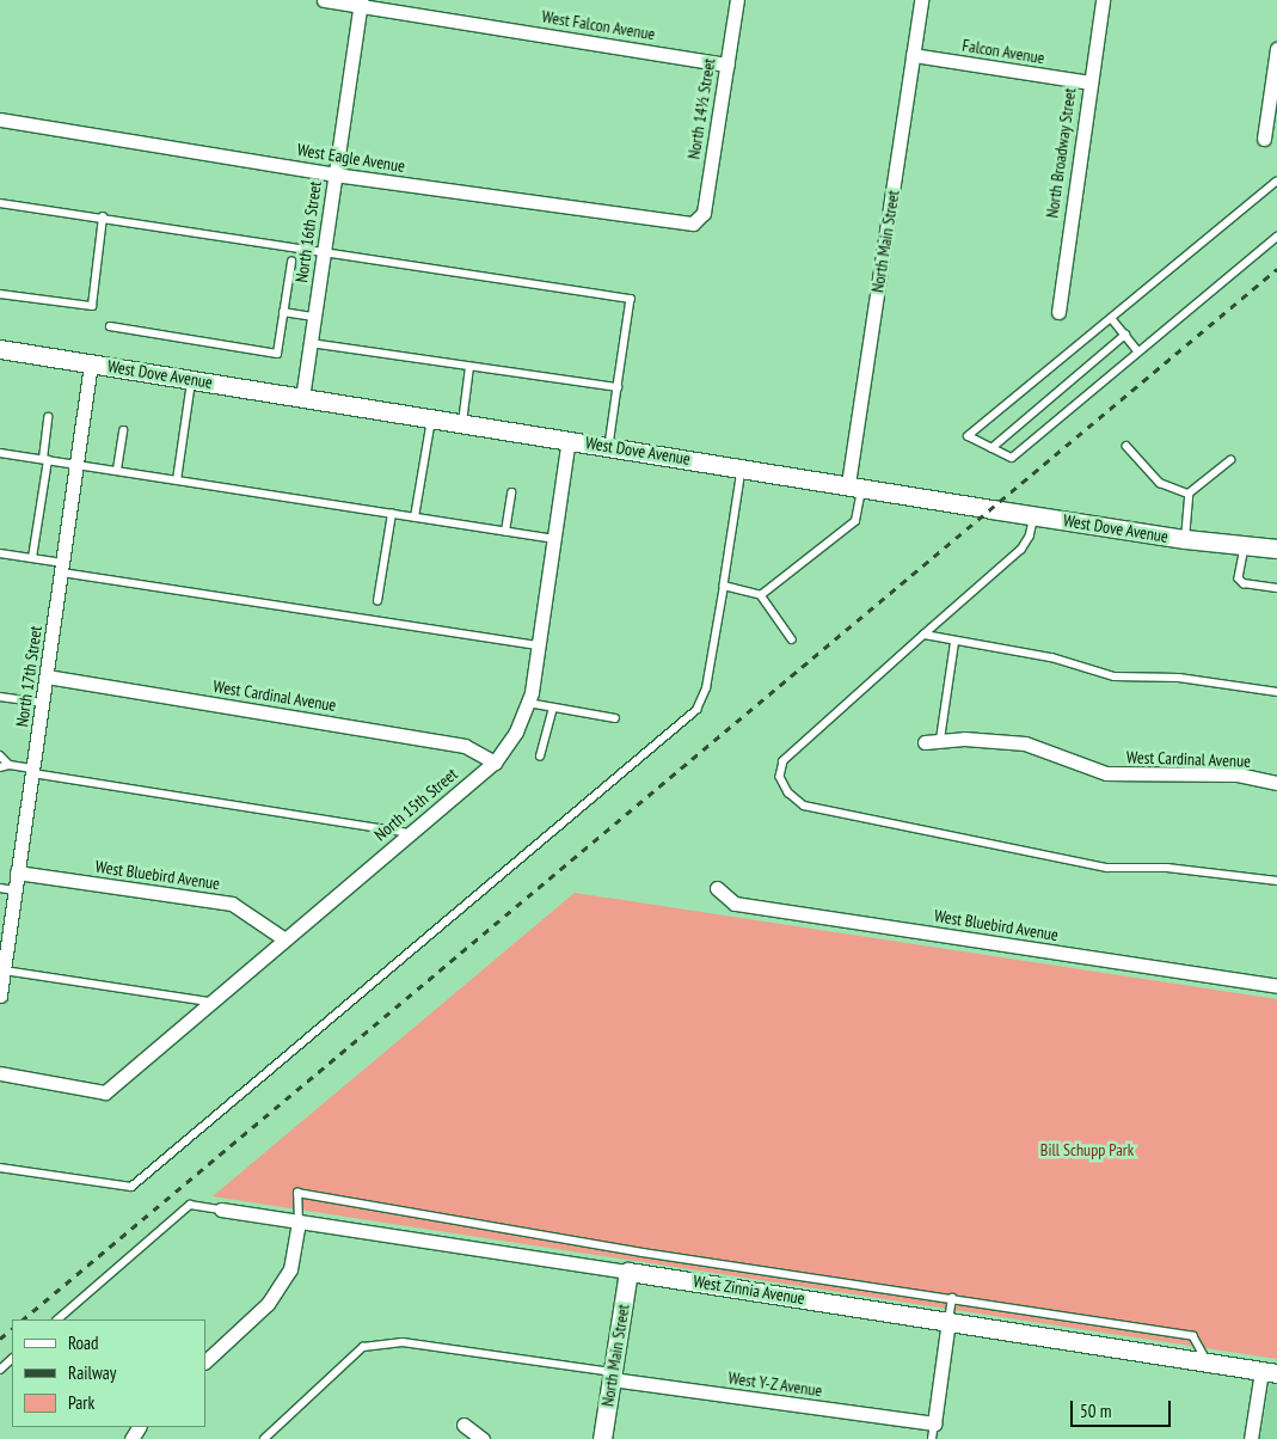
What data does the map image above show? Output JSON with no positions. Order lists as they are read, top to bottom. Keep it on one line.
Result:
{"streets":{"main road":["North Main Street","West Dove Avenue","West Zinnia Avenue"],"street":["West Falcon Avenue","Falcon Avenue","North 14½ Street","North Broadway Street","West Eagle Avenue","North 16th Street","North 17th Street","West Cardinal Avenue","North 15th Street","West Bluebird Avenue","West Y-Z Avenue"]},"crossings":[["West Falcon Avenue","North 14½ Street"],["West Falcon Avenue","North 16th Street"],["Falcon Avenue","North Broadway Street"],["Falcon Avenue","North Main Street"],["North 14½ Street","West Eagle Avenue"],["West Eagle Avenue","North 16th Street"],["North 16th Street","West Dove Avenue"],["North Main Street","West Dove Avenue"],["North Main Street","West Zinnia Avenue"],["North Main Street","West Y-Z Avenue"],["West Dove Avenue","North 17th Street"],["West Dove Avenue","North 15th Street"],["North 17th Street","West Cardinal Avenue"],["North 17th Street","West Bluebird Avenue"],["West Cardinal Avenue","North 15th Street"],["North 15th Street","West Bluebird Avenue"]],"parks":["Bill Schupp Park"],"legend":["Road","Railway","Park"],"scale_bar":"50 m"}
